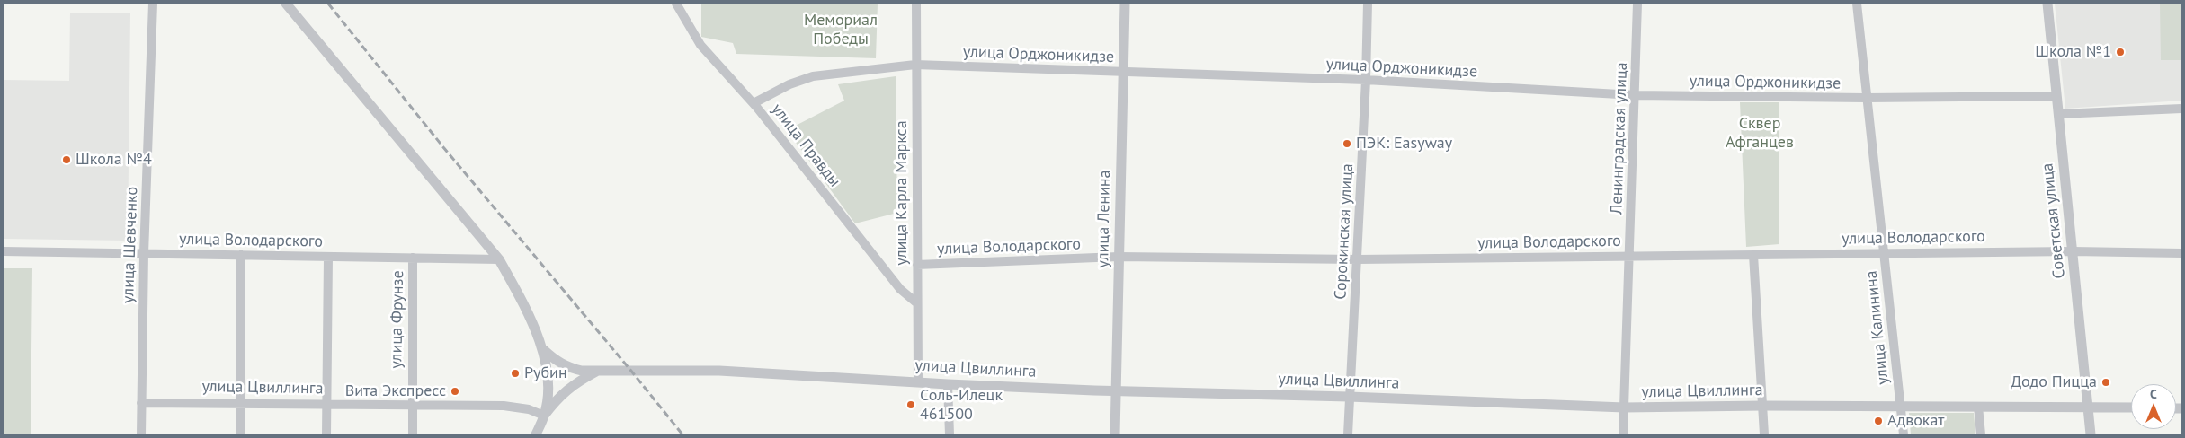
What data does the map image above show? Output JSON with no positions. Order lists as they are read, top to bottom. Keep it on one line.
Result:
{"streets":{"street":["улица Орджоникидзе","Ленинградская улица","улица Правды","улица Карла Маркса","улица Ленина","Советская улица","Сорокинская улица","улица Володарского","улица Шевченко","улица Фрунзе","улица Калинина","улица Цвиллинга"]},"crossings":[["улица Орджоникидзе","Ленинградская улица"],["улица Орджоникидзе","улица Правды"],["улица Орджоникидзе","улица Карла Маркса"],["улица Орджоникидзе","улица Ленина"],["улица Орджоникидзе","Советская улица"],["улица Орджоникидзе","Сорокинская улица"],["улица Орджоникидзе","улица Калинина"],["Ленинградская улица","улица Володарского"],["Ленинградская улица","улица Цвиллинга"],["улица Правды","улица Карла Маркса"],["улица Карла Маркса","улица Володарского"],["улица Карла Маркса","улица Цвиллинга"],["улица Ленина","улица Володарского"],["улица Ленина","улица Цвиллинга"],["Советская улица","улица Володарского"],["Советская улица","улица Цвиллинга"],["Сорокинская улица","улица Володарского"],["Сорокинская улица","улица Цвиллинга"],["улица Володарского","улица Шевченко"],["улица Володарского","улица Фрунзе"],["улица Володарского","улица Калинина"],["улица Шевченко","улица Цвиллинга"],["улица Фрунзе","улица Цвиллинга"],["улица Калинина","улица Цвиллинга"]],"parks":["Мемориал Победы","Сквер Афганцев"],"places":["Школа №1","ПЭК: Easyway","Школа №4","Рубин","Додо Пицца","Вита Экспресс","Соль-Илецк 461500","Адвокат"],"north":"top"}
